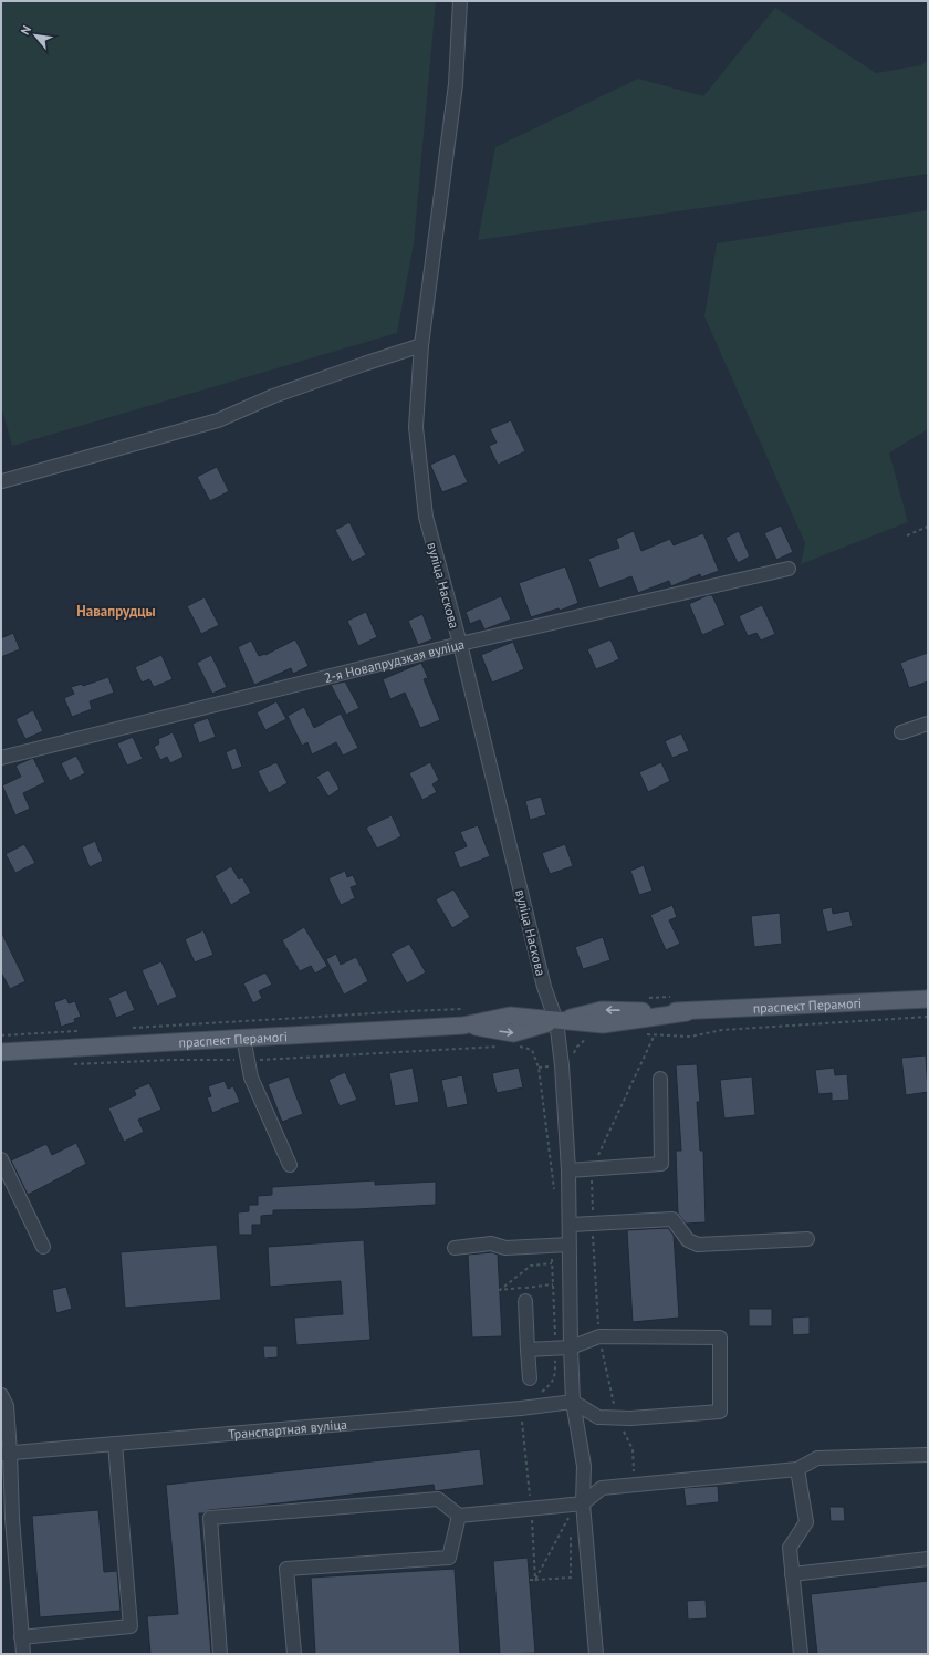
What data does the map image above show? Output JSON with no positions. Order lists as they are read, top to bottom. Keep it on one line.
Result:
{"streets":{"main road":["праспект Перамогі"],"street":["вуліца Наскова","2-я Новапрудзкая вуліца","Транспартная вуліца"]},"crossings":[["вуліца Наскова","2-я Новапрудзкая вуліца"],["вуліца Наскова","праспект Перамогі"],["вуліца Наскова","Транспартная вуліца"]],"districts":["Навапрудцы"],"north":"top left"}
